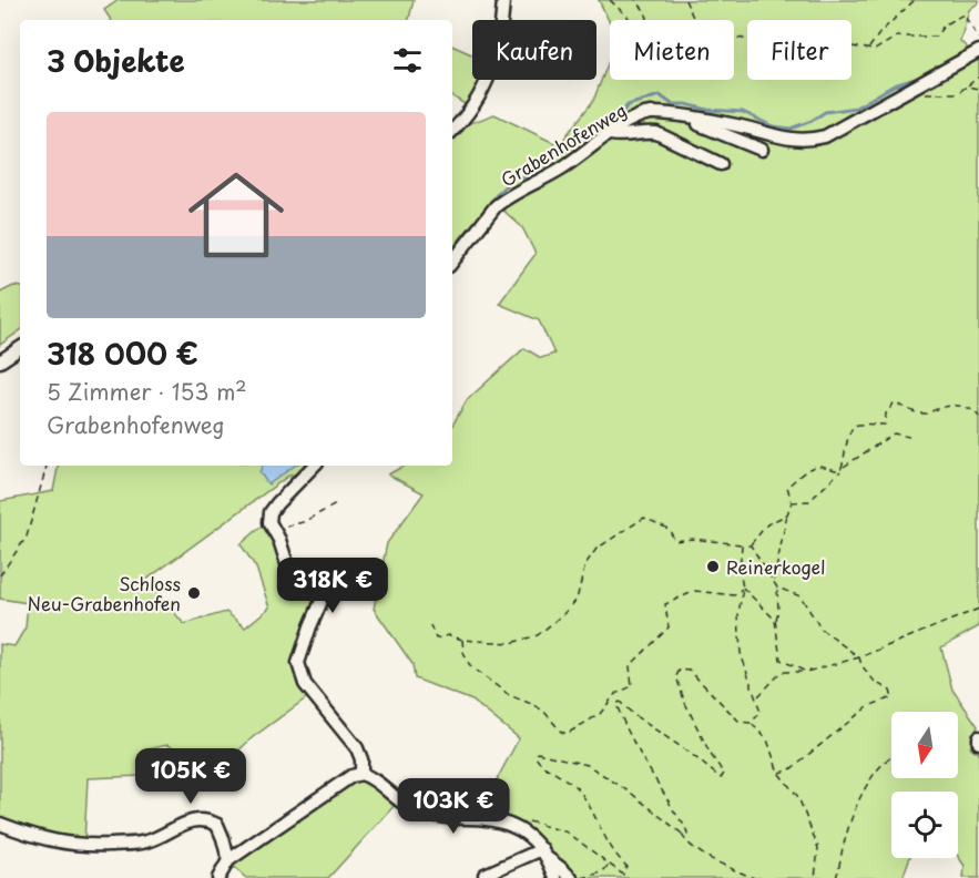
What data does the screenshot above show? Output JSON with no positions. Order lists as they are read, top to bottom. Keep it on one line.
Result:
{"streets":{"street":["Grabenhofenweg"]},"places":["Reinerkogel","Schloss Neu-Grabenhofen"],"north":"bottom","page":{"chip":["Kaufen","Mieten","Filter"],"heading":"3 Objekte","list":[{"name":"318 000 €","note":"5 Zimmer · 153 m² · Grabenhofenweg"}],"price":["318K €","105K €","103K €"]}}
